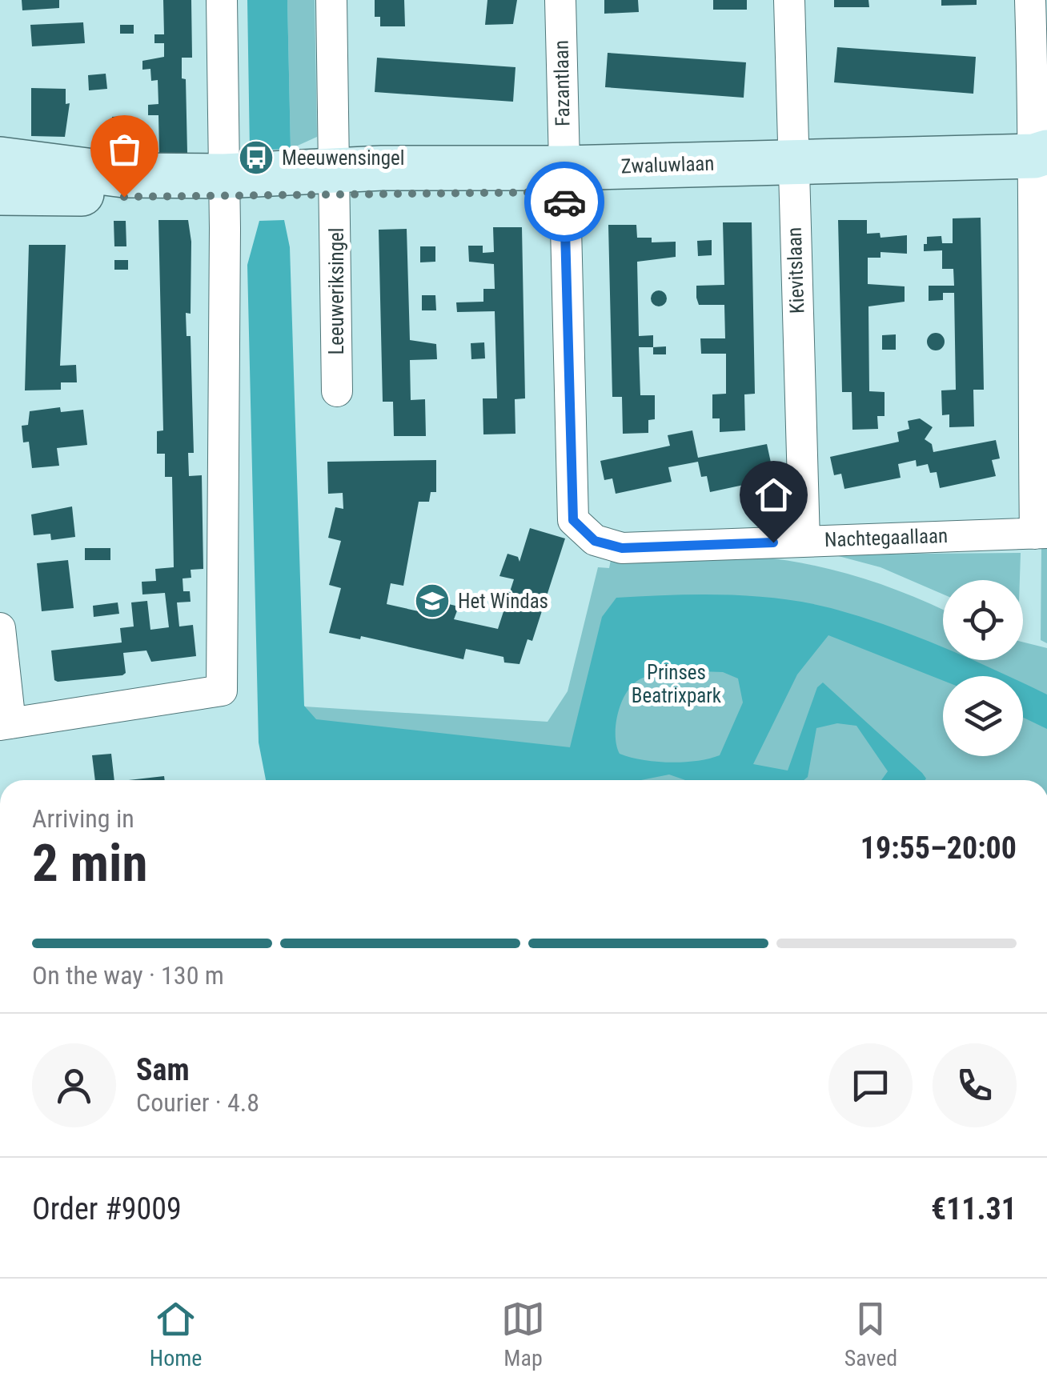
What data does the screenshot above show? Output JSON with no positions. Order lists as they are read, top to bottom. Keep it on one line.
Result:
{"streets":{"main road":["Zwaluwlaan"],"street":["Fazantlaan","Kievitslaan","Leeuweriksingel","Nachtegaallaan"]},"crossings":[["Fazantlaan","Zwaluwlaan"],["Fazantlaan","Nachtegaallaan"],["Zwaluwlaan","Kievitslaan"],["Zwaluwlaan","Leeuweriksingel"],["Kievitslaan","Nachtegaallaan"]],"parks":["Prinses Beatrixpark"],"places":{"bus stop":["Meeuwensingel"],"school or university":["Het Windas"]},"page":{"heading":["2 min","Arriving in","19:55–20:00"],"panel":["Sam","Courier · 4.8","Order #9009","€11.31"],"bar":"On the way · 130 m","tabs":["Home","Map","Saved"]}}
